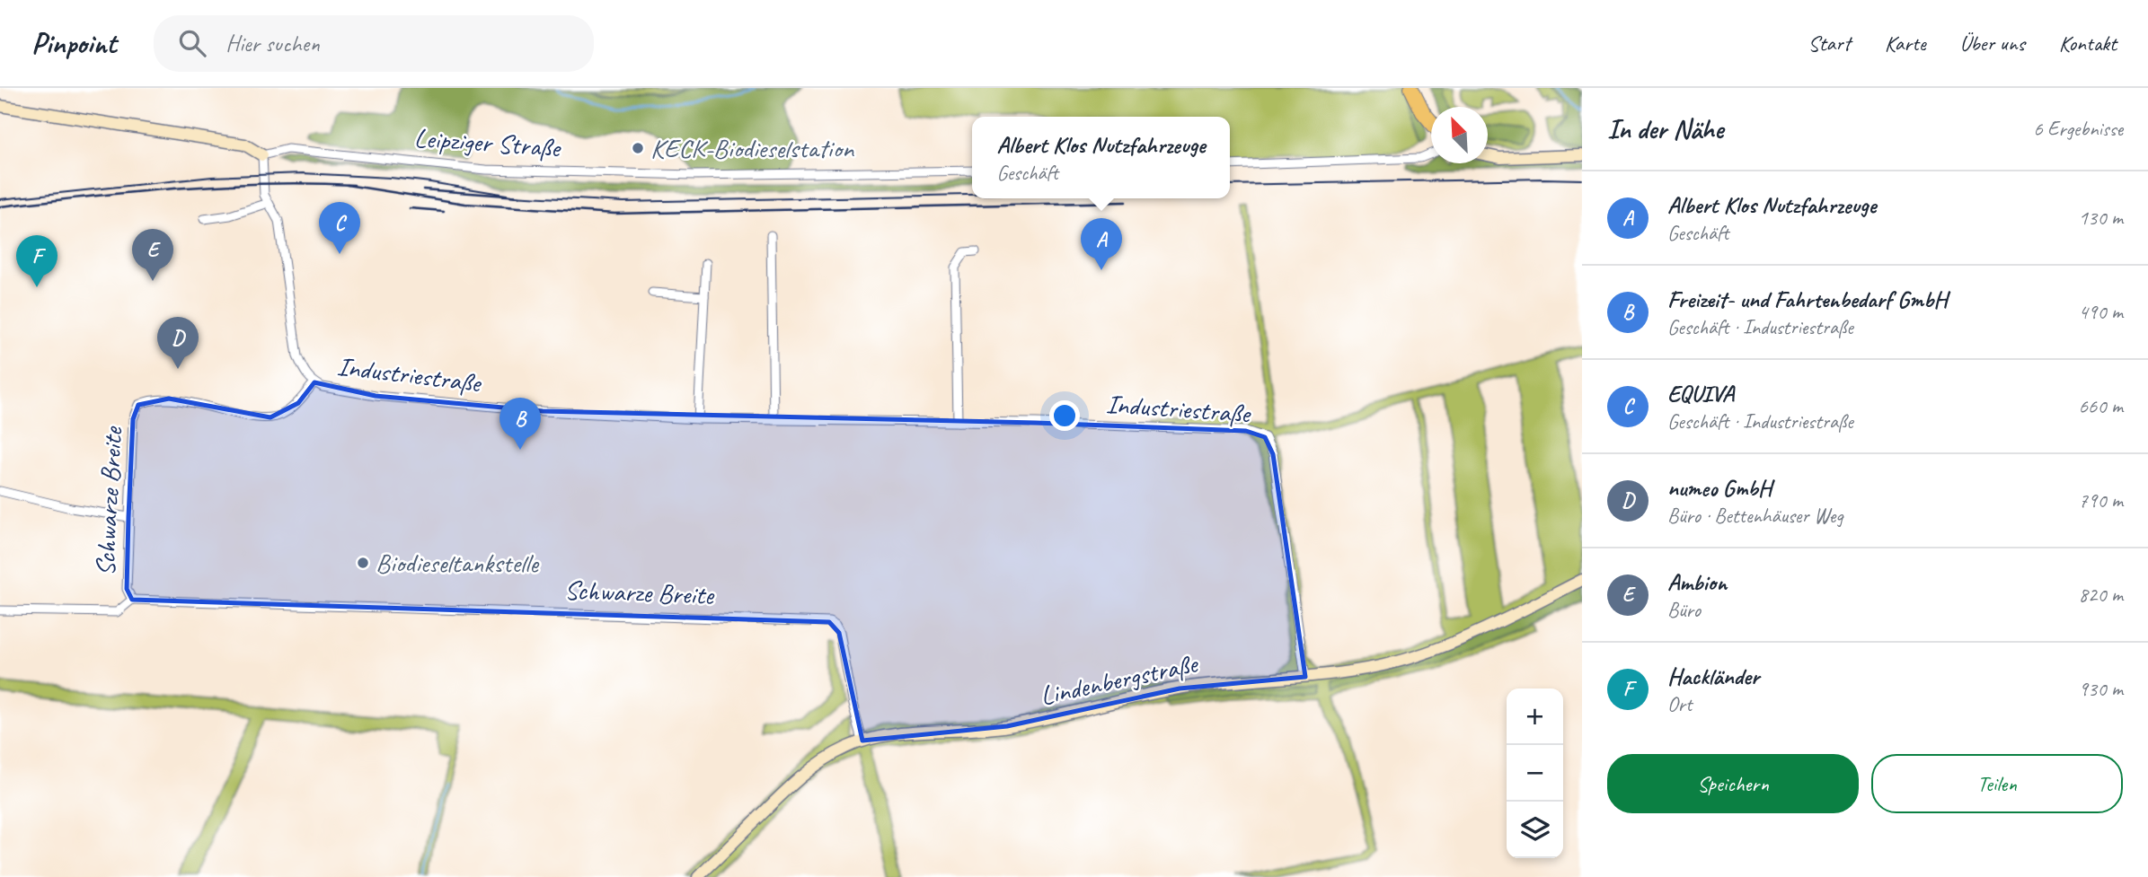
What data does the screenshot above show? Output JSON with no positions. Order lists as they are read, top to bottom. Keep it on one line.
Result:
{"streets":{"main road":["Lindenbergstraße"],"street":["Leipziger Straße","Industriestraße","Schwarze Breite"]},"crossings":[["Leipziger Straße","Industriestraße"],["Industriestraße","Schwarze Breite"],["Industriestraße","Lindenbergstraße"],["Schwarze Breite","Lindenbergstraße"]],"places":["KECK-Biodieselstation","Biodieseltankstelle"],"north":"top left","page":{"header":"Pinpoint","search":"Hier suchen","nav":["Start","Karte","Über uns","Kontakt"],"heading":["In der Nähe","6 Ergebnisse"],"popup":["Albert Klos Nutzfahrzeuge","Geschäft"],"list":[{"mark":"A","name":"Albert Klos Nutzfahrzeuge","note":"Geschäft","value":"130 m"},{"mark":"B","name":"Freizeit- und Fahrtenbedarf GmbH","note":"Geschäft · Industriestraße","value":"490 m"},{"mark":"C","name":"EQUIVA","note":"Geschäft · Industriestraße","value":"660 m"},{"mark":"D","name":"numeo GmbH","note":"Büro · Bettenhäuser Weg","value":"790 m"},{"mark":"E","name":"Ambion","note":"Büro","value":"820 m"},{"mark":"F","name":"Hackländer","note":"Ort","value":"930 m"}],"pins":["C","A","E","F","D","B"],"map_buttons":["+","−"],"buttons":["Speichern","Teilen"]}}
